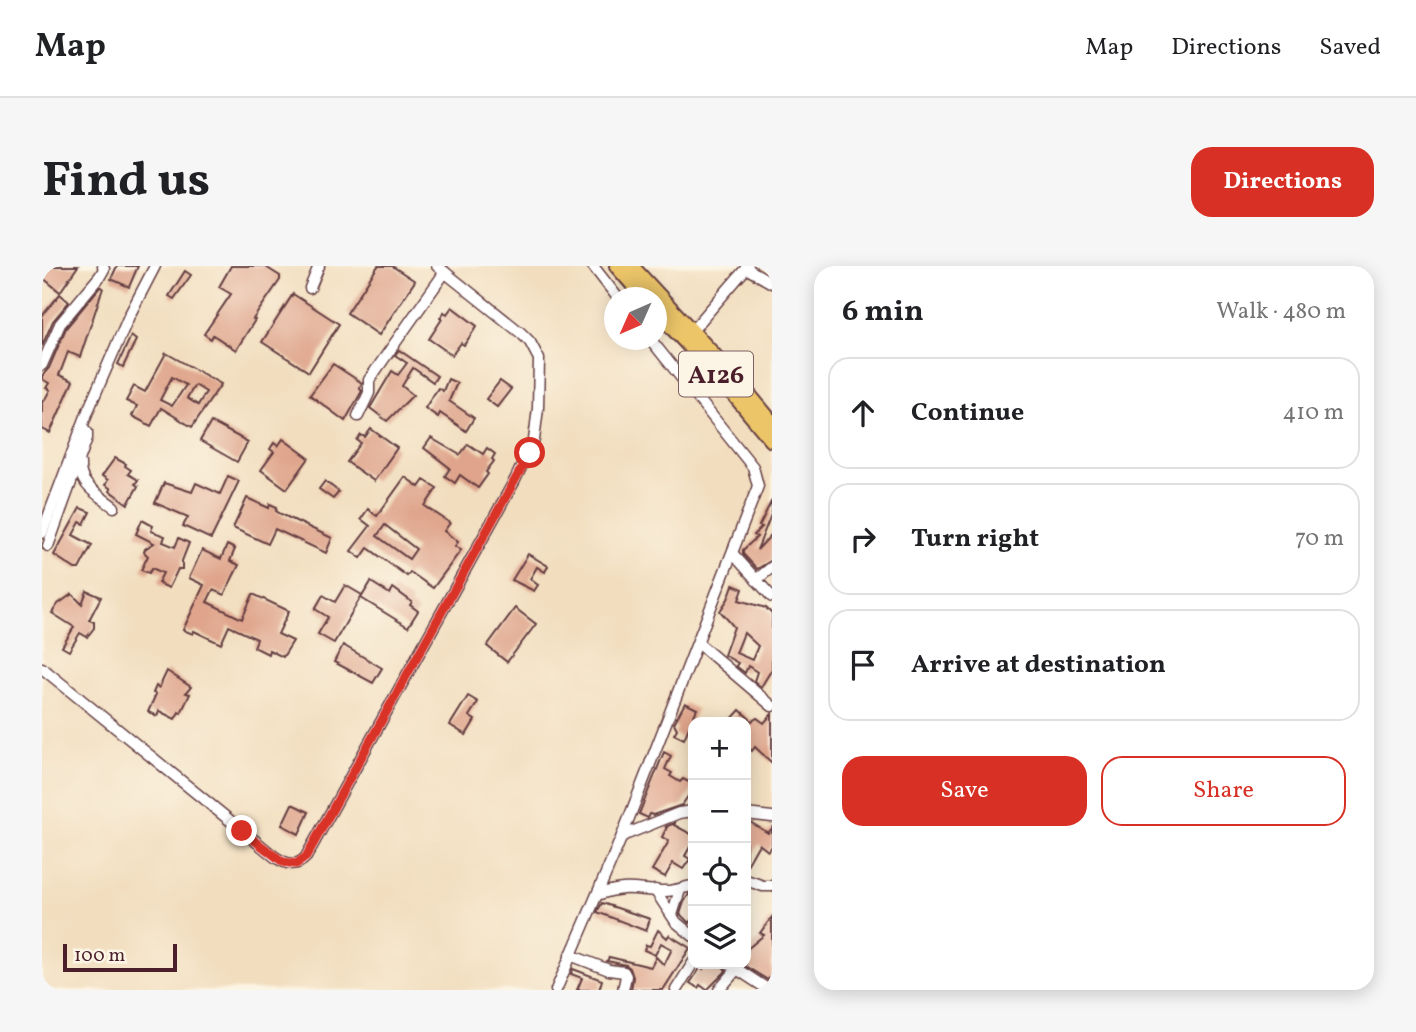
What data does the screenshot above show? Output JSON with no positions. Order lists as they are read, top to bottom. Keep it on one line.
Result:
{"streets":{"highway":["A126"]},"scale_bar":"100 m","north":"bottom left","page":{"header":"Map","nav":["Map","Directions","Saved"],"buttons":["Directions",["Save","Share"]],"title":"Find us","heading":["6 min","Walk · 480 m"],"list":[["Continue","410 m"],["Turn right","70 m"],"Arrive at destination"],"map_buttons":["+","−"],"scale":"100 m"}}
